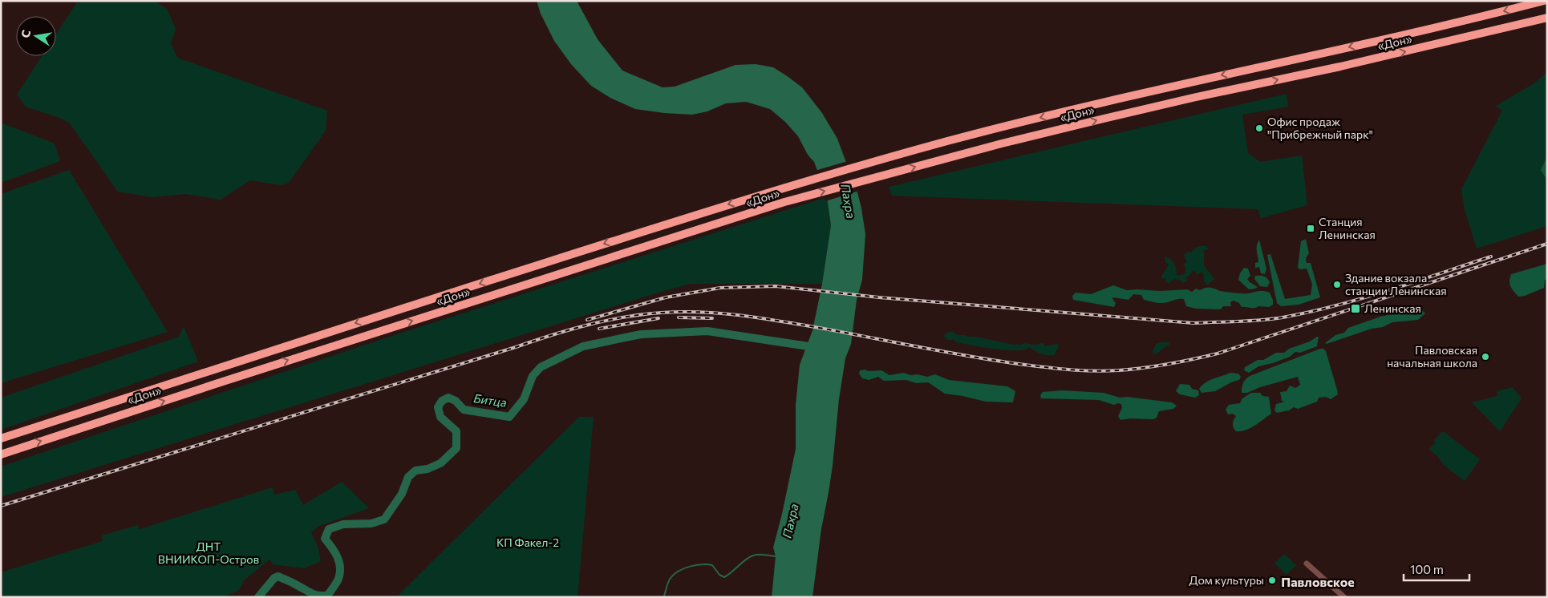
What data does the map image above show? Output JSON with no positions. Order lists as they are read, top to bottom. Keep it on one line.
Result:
{"streets":{"highway":["«Дон»"]},"districts":["Павловское"],"water":["Пахра","Битца"],"parks":["КП Факел-2","ДНТ ВНИИКОП-Остров"],"places":{"other":["Офис продаж \"Прибрежный парк\"","Здание вокзала станции Ленинская","Павловская начальная школа","Дом культуры"],"transit":["Станция Ленинская","Ленинская"]},"scale_bar":"100 m","north":"left"}
